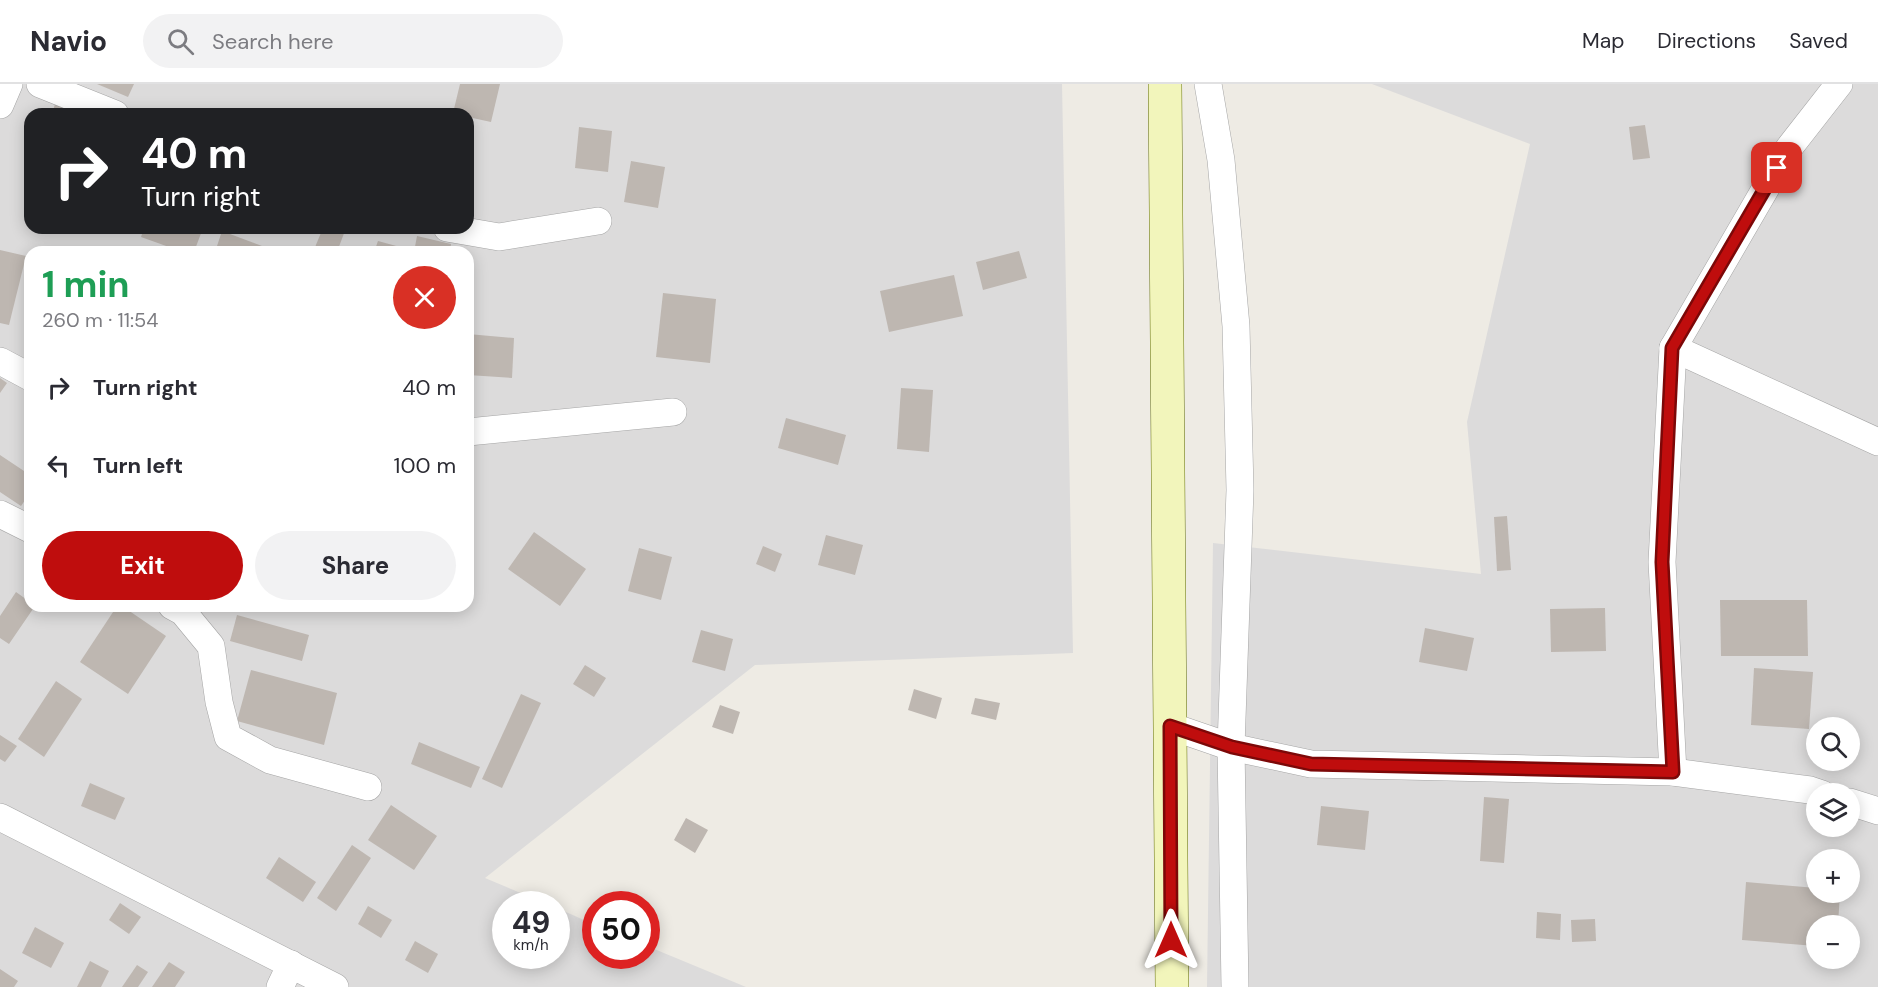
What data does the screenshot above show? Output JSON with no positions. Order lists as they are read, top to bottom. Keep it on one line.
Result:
{"page":{"header":"Navio","search":"Search here","nav":["Map","Directions","Saved"],"turn":["40 m","Turn right"],"heading":["1 min","260 m · 11:54"],"list":[{"name":"Turn right","value":"40 m"},{"name":"Turn left","value":"100 m"}],"buttons":["Exit","Share"],"map_buttons":["+","−"],"speed":"49 km/h","limit":"50"}}
